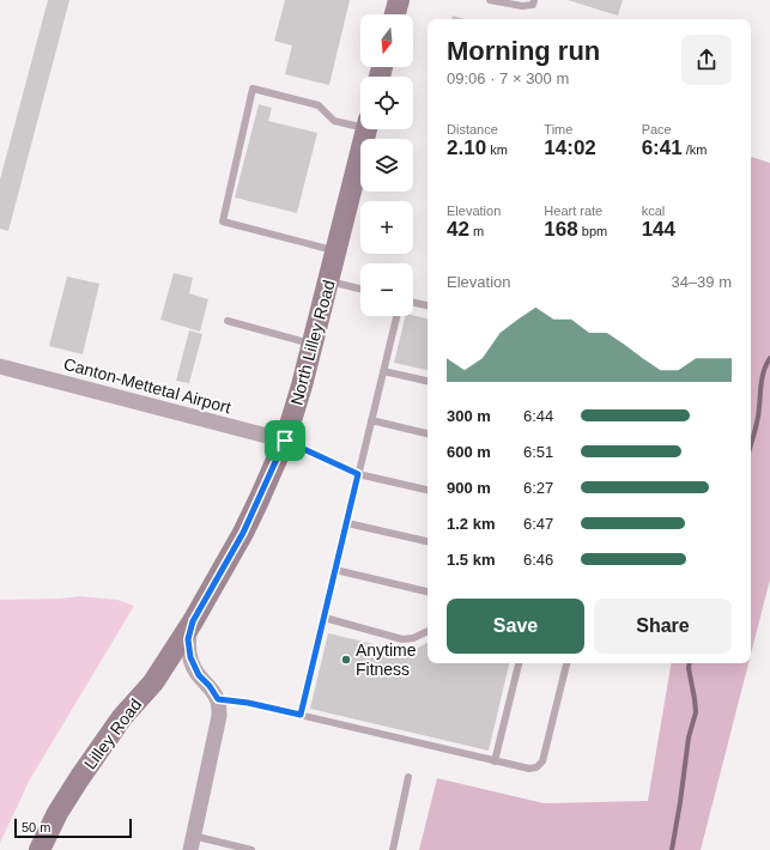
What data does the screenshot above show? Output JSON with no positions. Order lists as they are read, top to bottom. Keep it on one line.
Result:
{"streets":{"street":["North Lilley Road","Canton-Mettetal Airport","Lilley Road"]},"crossings":[["North Lilley Road","Canton-Mettetal Airport"],["North Lilley Road","Lilley Road"]],"places":["Anytime Fitness"],"scale_bar":"50 m","north":"bottom","page":{"map_buttons":["+","−"],"heading":["Morning run","09:06 · 7 × 300 m"],"stats":[["Distance","2.10 km"],["Time","14:02"],["Pace","6:41 /km"],["Elevation","42 m"],["Heart rate","168 bpm"],["kcal","144"]],"chart":["Elevation","34–39 m"],"list":[{"name":"300 m","note":"6:44"},{"name":"600 m","note":"6:51"},{"name":"900 m","note":"6:27"},{"name":"1.2 km","note":"6:47"},{"name":"1.5 km","note":"6:46"}],"buttons":["Save","Share"],"scale":"50 m"}}
